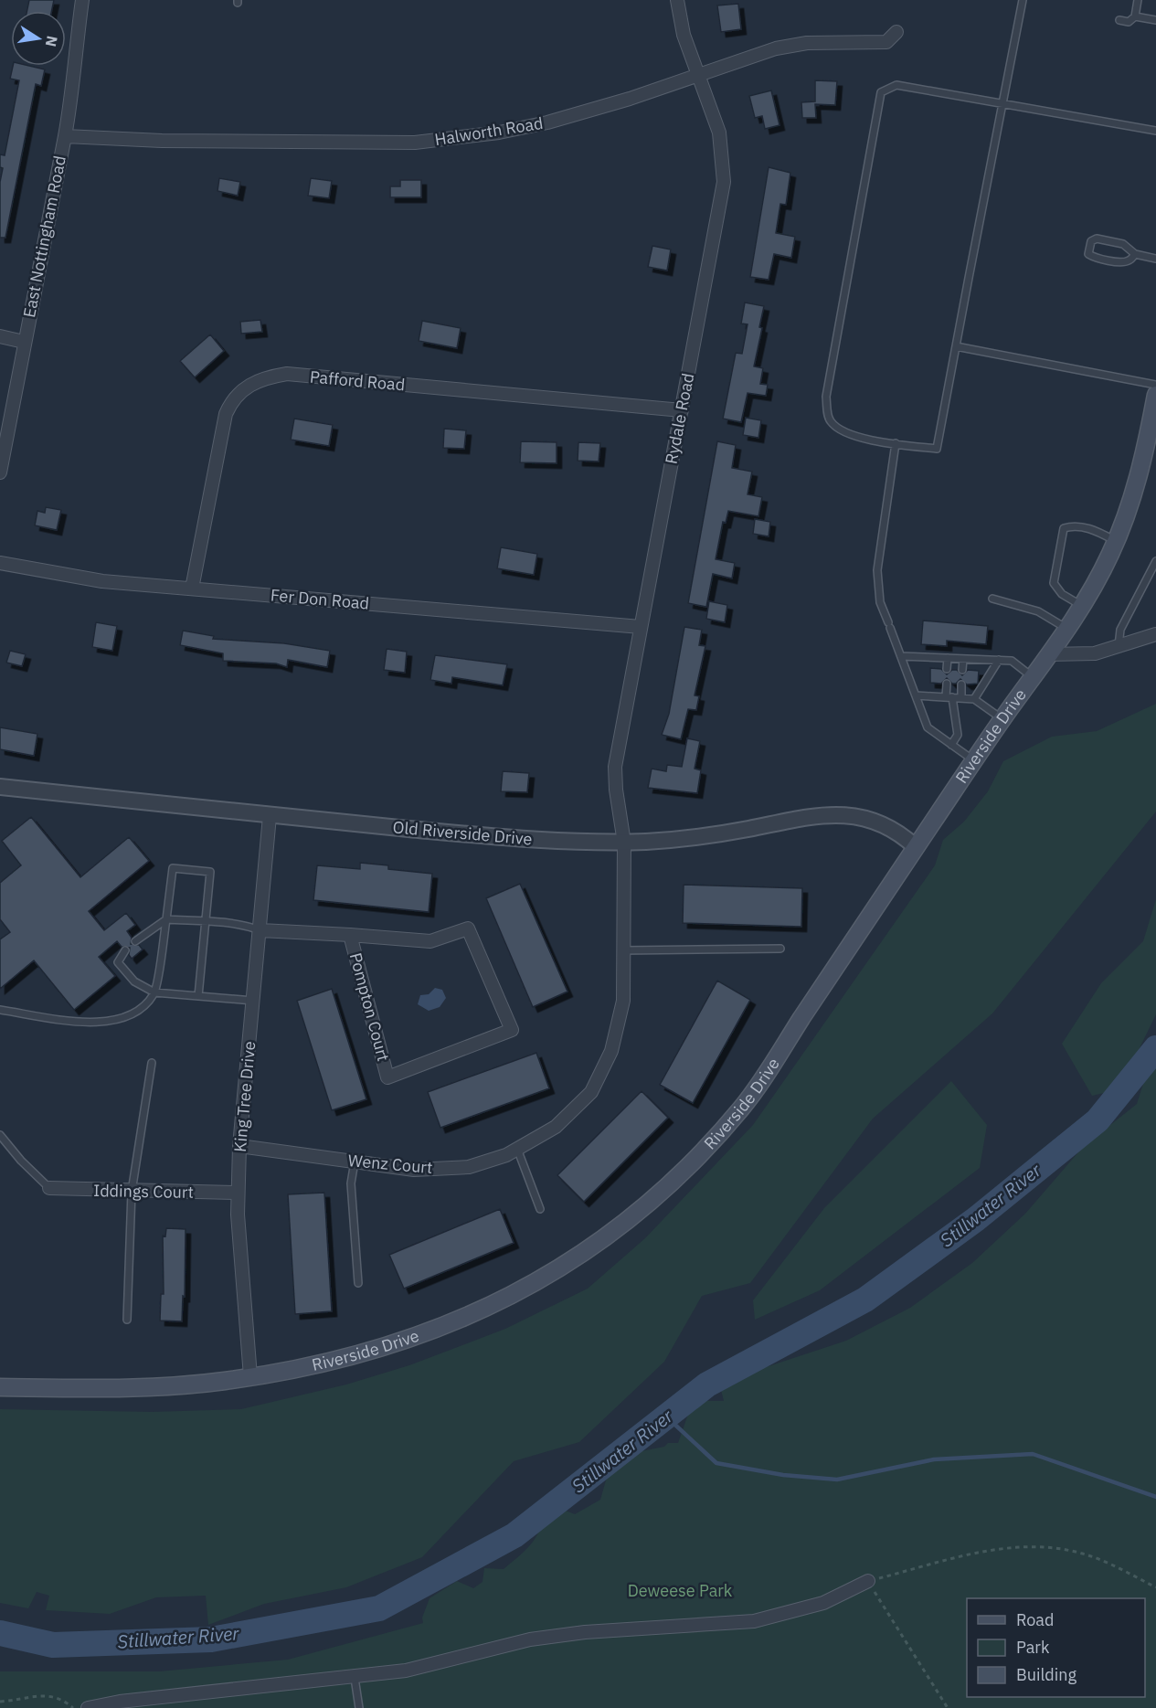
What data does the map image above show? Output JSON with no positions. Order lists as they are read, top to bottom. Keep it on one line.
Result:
{"streets":{"main road":["Riverside Drive"],"street":["Halworth Road","East Nottingham Road","Pafford Road","Rydale Road","Fer Don Road","Old Riverside Drive","Pompton Court","King Tree Drive","Wenz Court","Iddings Court"]},"crossings":[["Halworth Road","East Nottingham Road"],["Halworth Road","Rydale Road"],["Pafford Road","Rydale Road"],["Pafford Road","Fer Don Road"],["Rydale Road","Fer Don Road"],["Rydale Road","Old Riverside Drive"],["Rydale Road","Wenz Court"],["Riverside Drive","Old Riverside Drive"],["Riverside Drive","King Tree Drive"],["Old Riverside Drive","King Tree Drive"],["Old Riverside Drive","Wenz Court"],["Pompton Court","King Tree Drive"],["King Tree Drive","Wenz Court"],["King Tree Drive","Iddings Court"]],"water":["Stillwater River"],"parks":["Deweese Park"],"legend":["Road","Park","Building"],"north":"right"}
